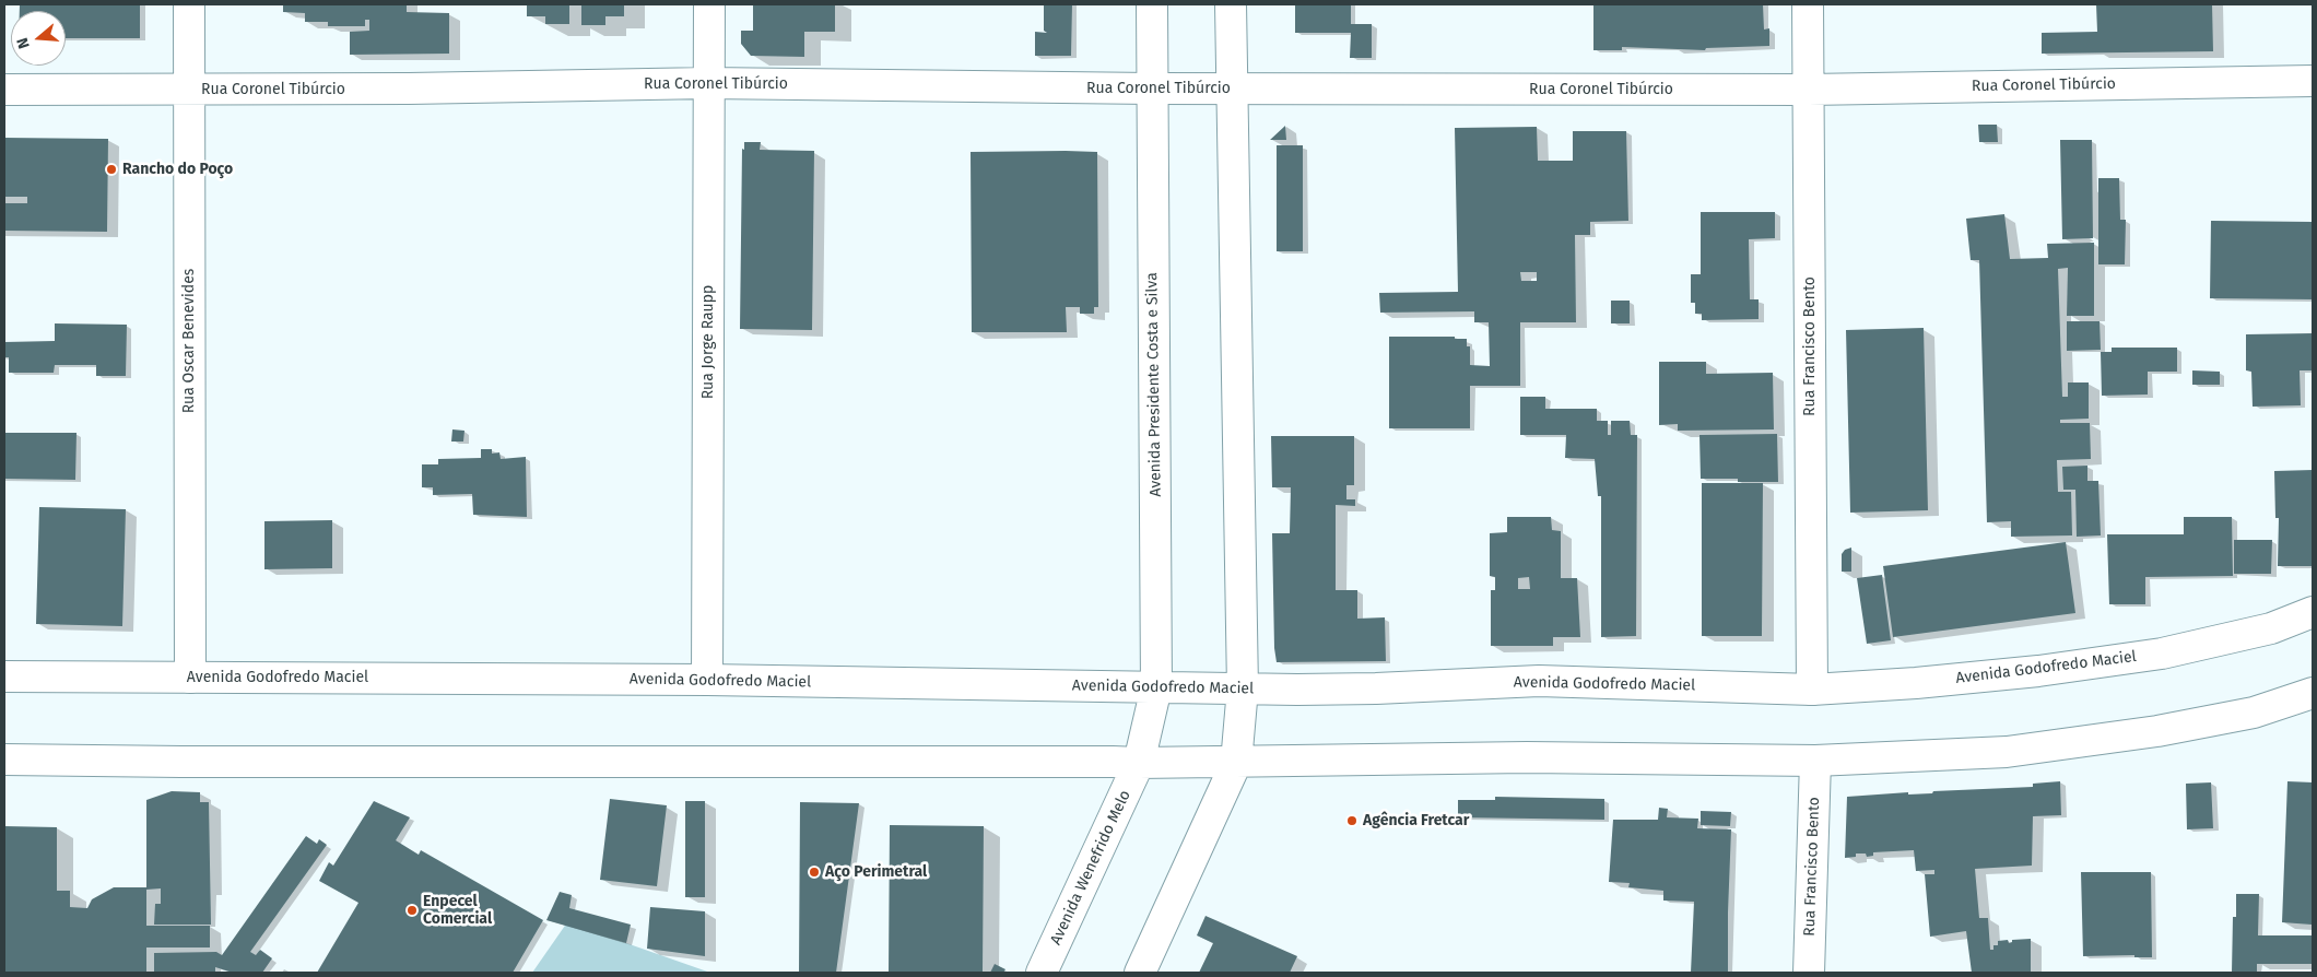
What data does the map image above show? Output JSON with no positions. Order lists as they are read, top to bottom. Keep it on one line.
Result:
{"streets":{"main road":["Rua Coronel Tibúrcio","Rua Oscar Benevides","Rua Jorge Raupp","Rua Francisco Bento","Avenida Presidente Costa e Silva","Avenida Godofredo Maciel","Avenida Wenefrido Melo"]},"crossings":[["Rua Coronel Tibúrcio","Rua Oscar Benevides"],["Rua Coronel Tibúrcio","Rua Jorge Raupp"],["Rua Coronel Tibúrcio","Rua Francisco Bento"],["Rua Coronel Tibúrcio","Avenida Presidente Costa e Silva"],["Rua Oscar Benevides","Avenida Godofredo Maciel"],["Rua Jorge Raupp","Avenida Godofredo Maciel"],["Rua Francisco Bento","Avenida Godofredo Maciel"],["Avenida Presidente Costa e Silva","Avenida Godofredo Maciel"],["Avenida Presidente Costa e Silva","Avenida Wenefrido Melo"]],"places":["Rancho do Poço","Agência Fretcar","Aço Perimetral","Enpecel Comercial"],"north":"left"}
